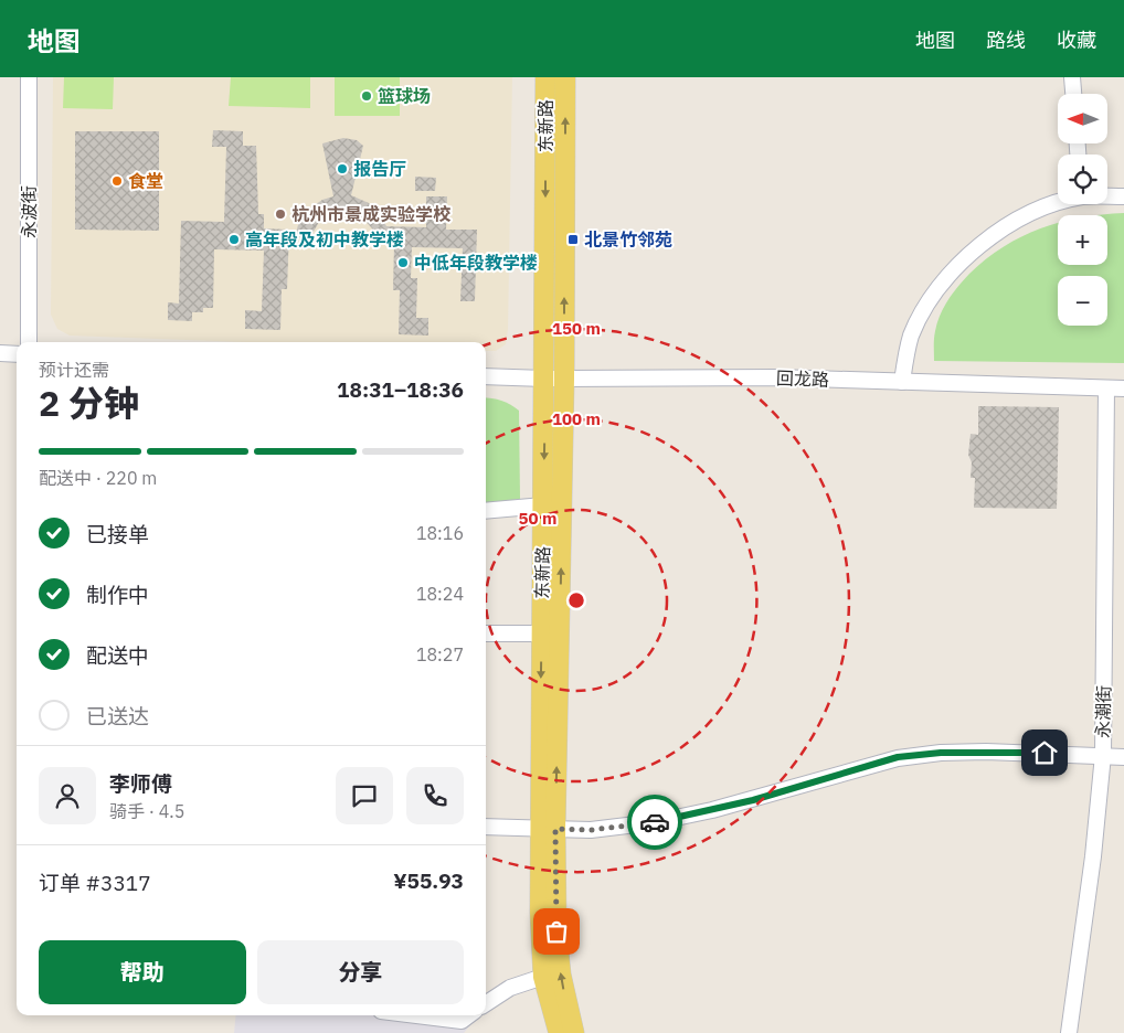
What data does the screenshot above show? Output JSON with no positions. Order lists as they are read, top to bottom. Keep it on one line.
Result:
{"streets":{"main road":["东新路"],"street":["永波街","回龙路","永潮街"]},"crossings":[["东新路","回龙路"],["回龙路","永潮街"]],"places":{"other":["篮球场","报告厅","食堂","杭州市景成实验学校","高年段及初中教学楼","中低年段教学楼"],"transit":["北景竹邻苑"]},"north":"left","page":{"header":"地图","nav":["地图","路线","收藏"],"map_buttons":["+","−"],"heading":["2 分钟","预计还需","18:31–18:36"],"panel":["李师傅","骑手 · 4.5","订单 #3317","¥55.93"],"bar":"配送中 · 220 m","list":[["已接单","18:16"],["制作中","18:24"],["配送中","18:27"],"已送达"],"buttons":["帮助","分享"]},"rings":["150 m","100 m","50 m"]}
